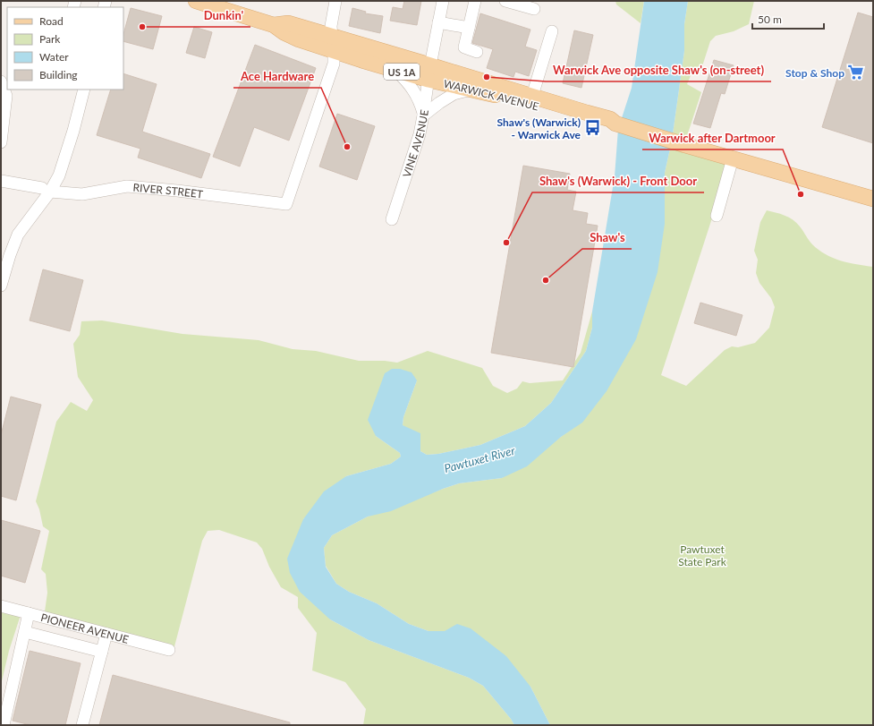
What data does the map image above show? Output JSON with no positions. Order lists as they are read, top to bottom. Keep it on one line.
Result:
{"streets":{"main road":["US 1A","WARWICK AVENUE"],"street":["VINE AVENUE","RIVER STREET","PIONEER AVENUE"]},"crossings":[["WARWICK AVENUE","VINE AVENUE"],["WARWICK AVENUE","RIVER STREET"]],"water":["Pawtuxet River"],"parks":["Pawtuxet State Park"],"places":{"other":["Dunkin'","Warwick Ave opposite Shaw's (on-street)","Ace Hardware","Warwick after Dartmoor","Shaw's (Warwick) - Front Door","Shaw's"],"supermarket":["Stop & Shop"],"bus stop":["Shaw's (Warwick) - Warwick Ave"]},"legend":["Road","Park","Water","Building"],"scale_bar":"50 m"}
